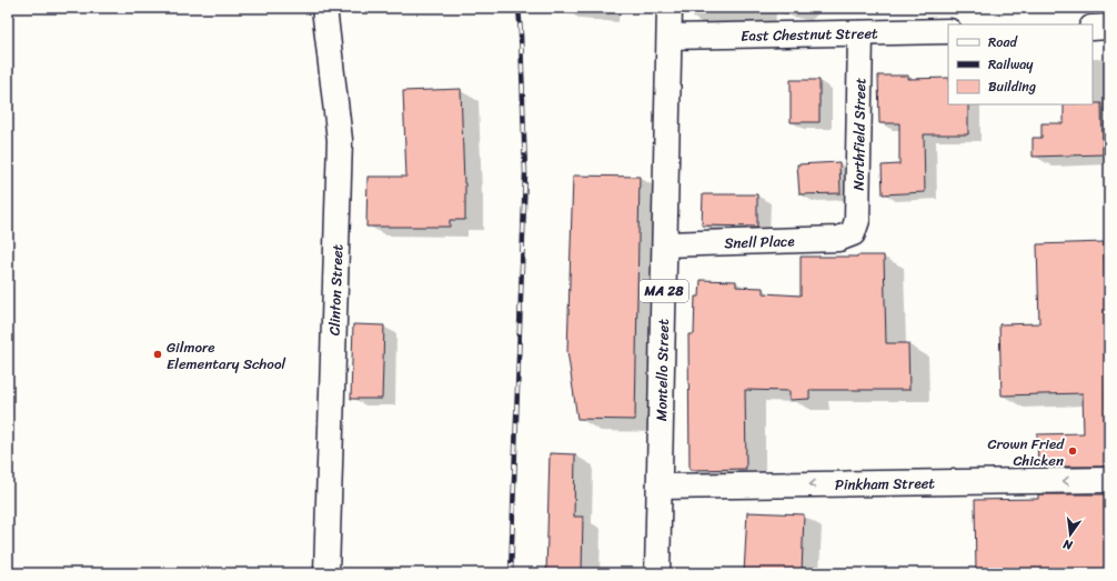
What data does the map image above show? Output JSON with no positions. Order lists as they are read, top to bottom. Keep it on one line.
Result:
{"streets":{"street":["East Chestnut Street","Northfield Street","Snell Place","Clinton Street","MA 28","Montello Street","Pinkham Street"]},"crossings":[["East Chestnut Street","Northfield Street"],["East Chestnut Street","Montello Street"],["Northfield Street","Snell Place"],["Snell Place","Montello Street"],["Montello Street","Pinkham Street"]],"one_way":["Pinkham Street"],"places":["Gilmore Elementary School","Crown Fried Chicken"],"legend":["Road","Railway","Building"],"north":"bottom"}
